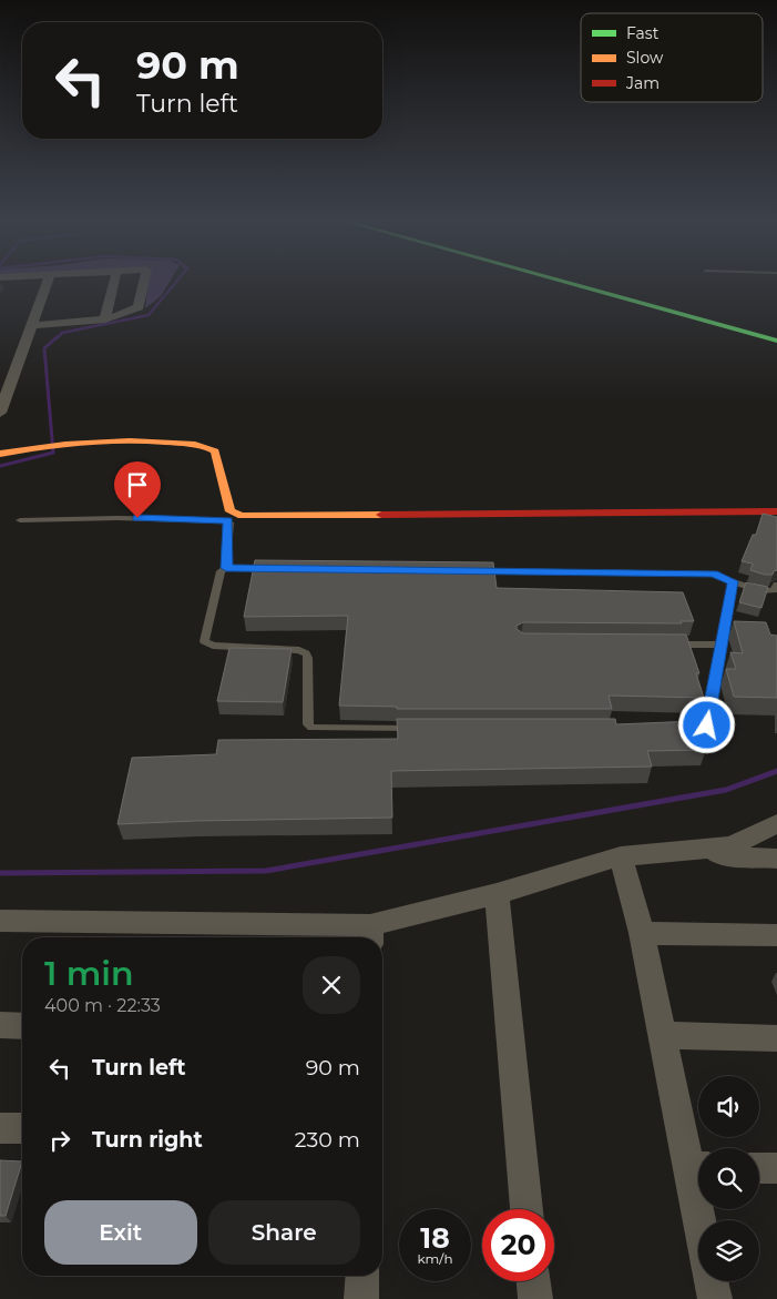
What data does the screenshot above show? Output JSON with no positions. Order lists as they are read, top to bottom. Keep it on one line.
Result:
{"legend":["Fast","Slow","Jam"],"page":{"turn":["90 m","Turn left"],"heading":["1 min","400 m · 22:33"],"list":[{"name":"Turn left","value":"90 m"},{"name":"Turn right","value":"230 m"}],"buttons":["Exit","Share"],"speed":"18 km/h","limit":"20"}}
